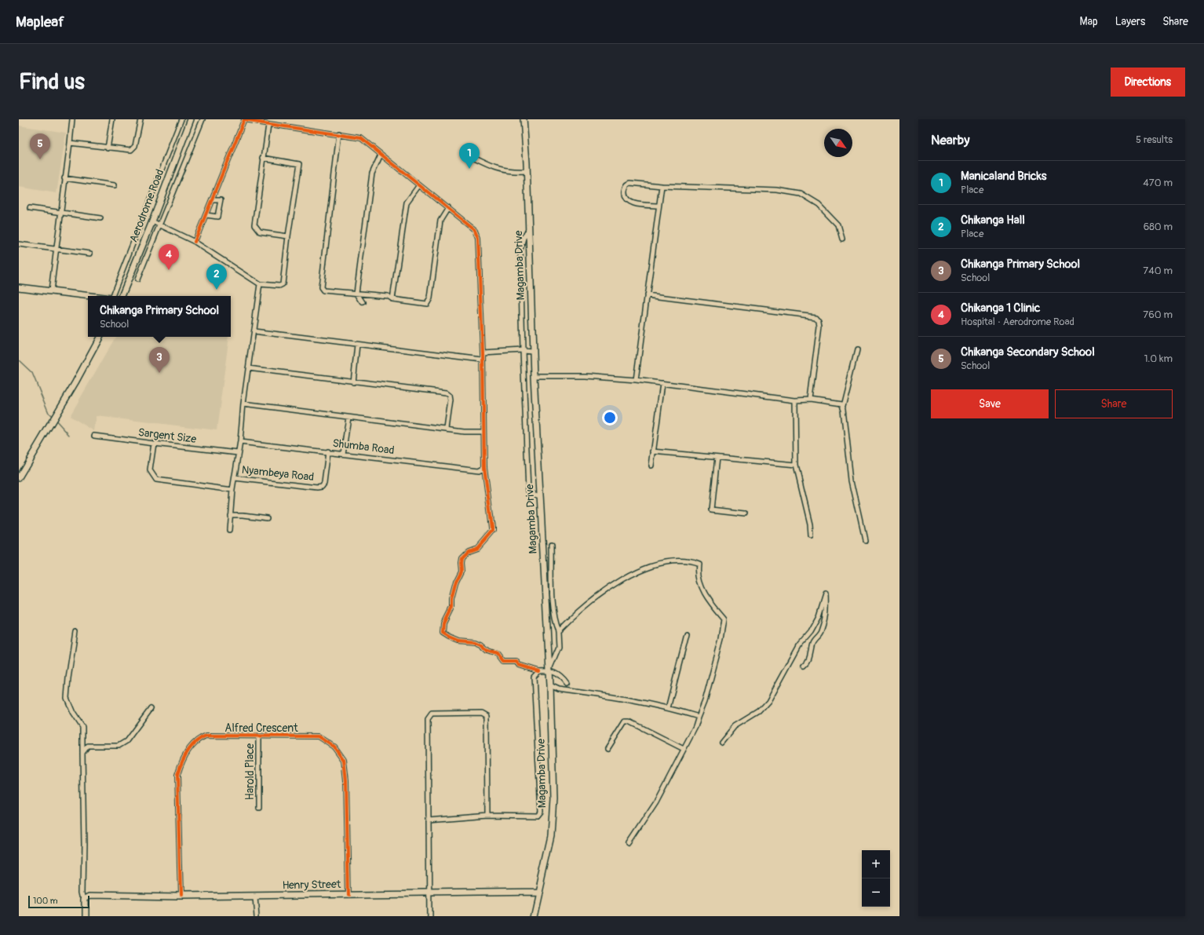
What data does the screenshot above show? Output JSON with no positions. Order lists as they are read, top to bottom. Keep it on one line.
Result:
{"streets":{"street":["Aerodrome Road","Magamba Drive","Sargent Size","Shumba Road","Nyambeya Road","Alfred Crescent","Harold Place","Henry Street"]},"crossings":[["Magamba Drive","Henry Street"],["Shumba Road","Nyambeya Road"],["Alfred Crescent","Harold Place"],["Alfred Crescent","Henry Street"]],"scale_bar":"100 m","north":"bottom right","page":{"header":"Mapleaf","nav":["Map","Layers","Share"],"buttons":["Directions",["Save","Share"]],"title":"Find us","heading":["Nearby","5 results"],"pins":["5","1","4","2","3"],"list":[{"mark":"1","name":"Manicaland Bricks","note":"Place","value":"470 m"},{"mark":"2","name":"Chikanga Hall","note":"Place","value":"680 m"},{"mark":"3","name":"Chikanga Primary School","note":"School","value":"740 m"},{"mark":"4","name":"Chikanga 1 Clinic","note":"Hospital · Aerodrome Road","value":"760 m"},{"mark":"5","name":"Chikanga Secondary School","note":"School","value":"1.0 km"}],"popup":["Chikanga Primary School","School"],"map_buttons":["+","−"],"scale":"100 m"}}
